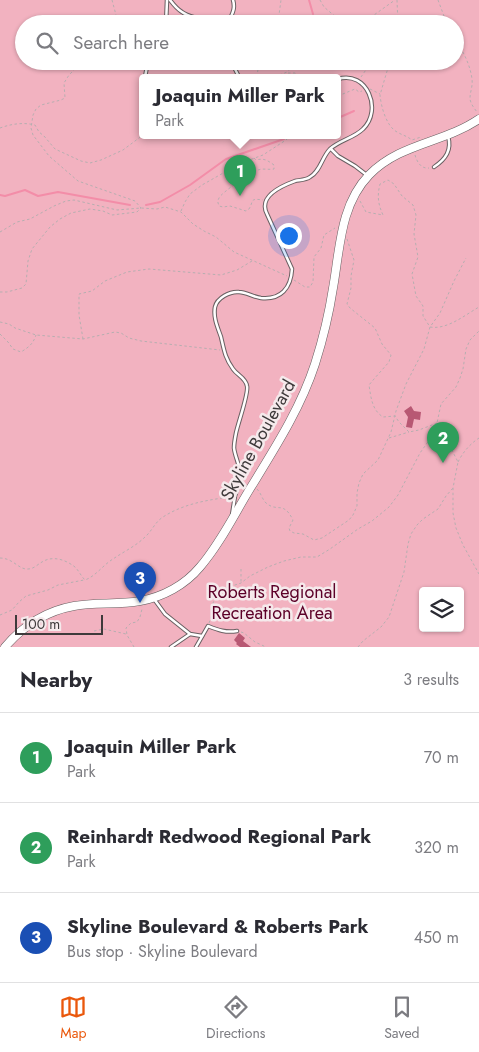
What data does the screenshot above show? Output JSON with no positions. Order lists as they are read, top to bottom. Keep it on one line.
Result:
{"streets":{"main road":["Skyline Boulevard"]},"parks":["Roberts Regional Recreation Area"],"scale_bar":"100 m","page":{"search":"Search here","popup":["Joaquin Miller Park","Park"],"pins":["1","2","3"],"scale":"100 m","heading":["Nearby","3 results"],"list":[{"mark":"1","name":"Joaquin Miller Park","note":"Park","value":"70 m"},{"mark":"2","name":"Reinhardt Redwood Regional Park","note":"Park","value":"320 m"},{"mark":"3","name":"Skyline Boulevard & Roberts Park","note":"Bus stop · Skyline Boulevard","value":"450 m"}],"nav":["Map","Directions","Saved"]}}
